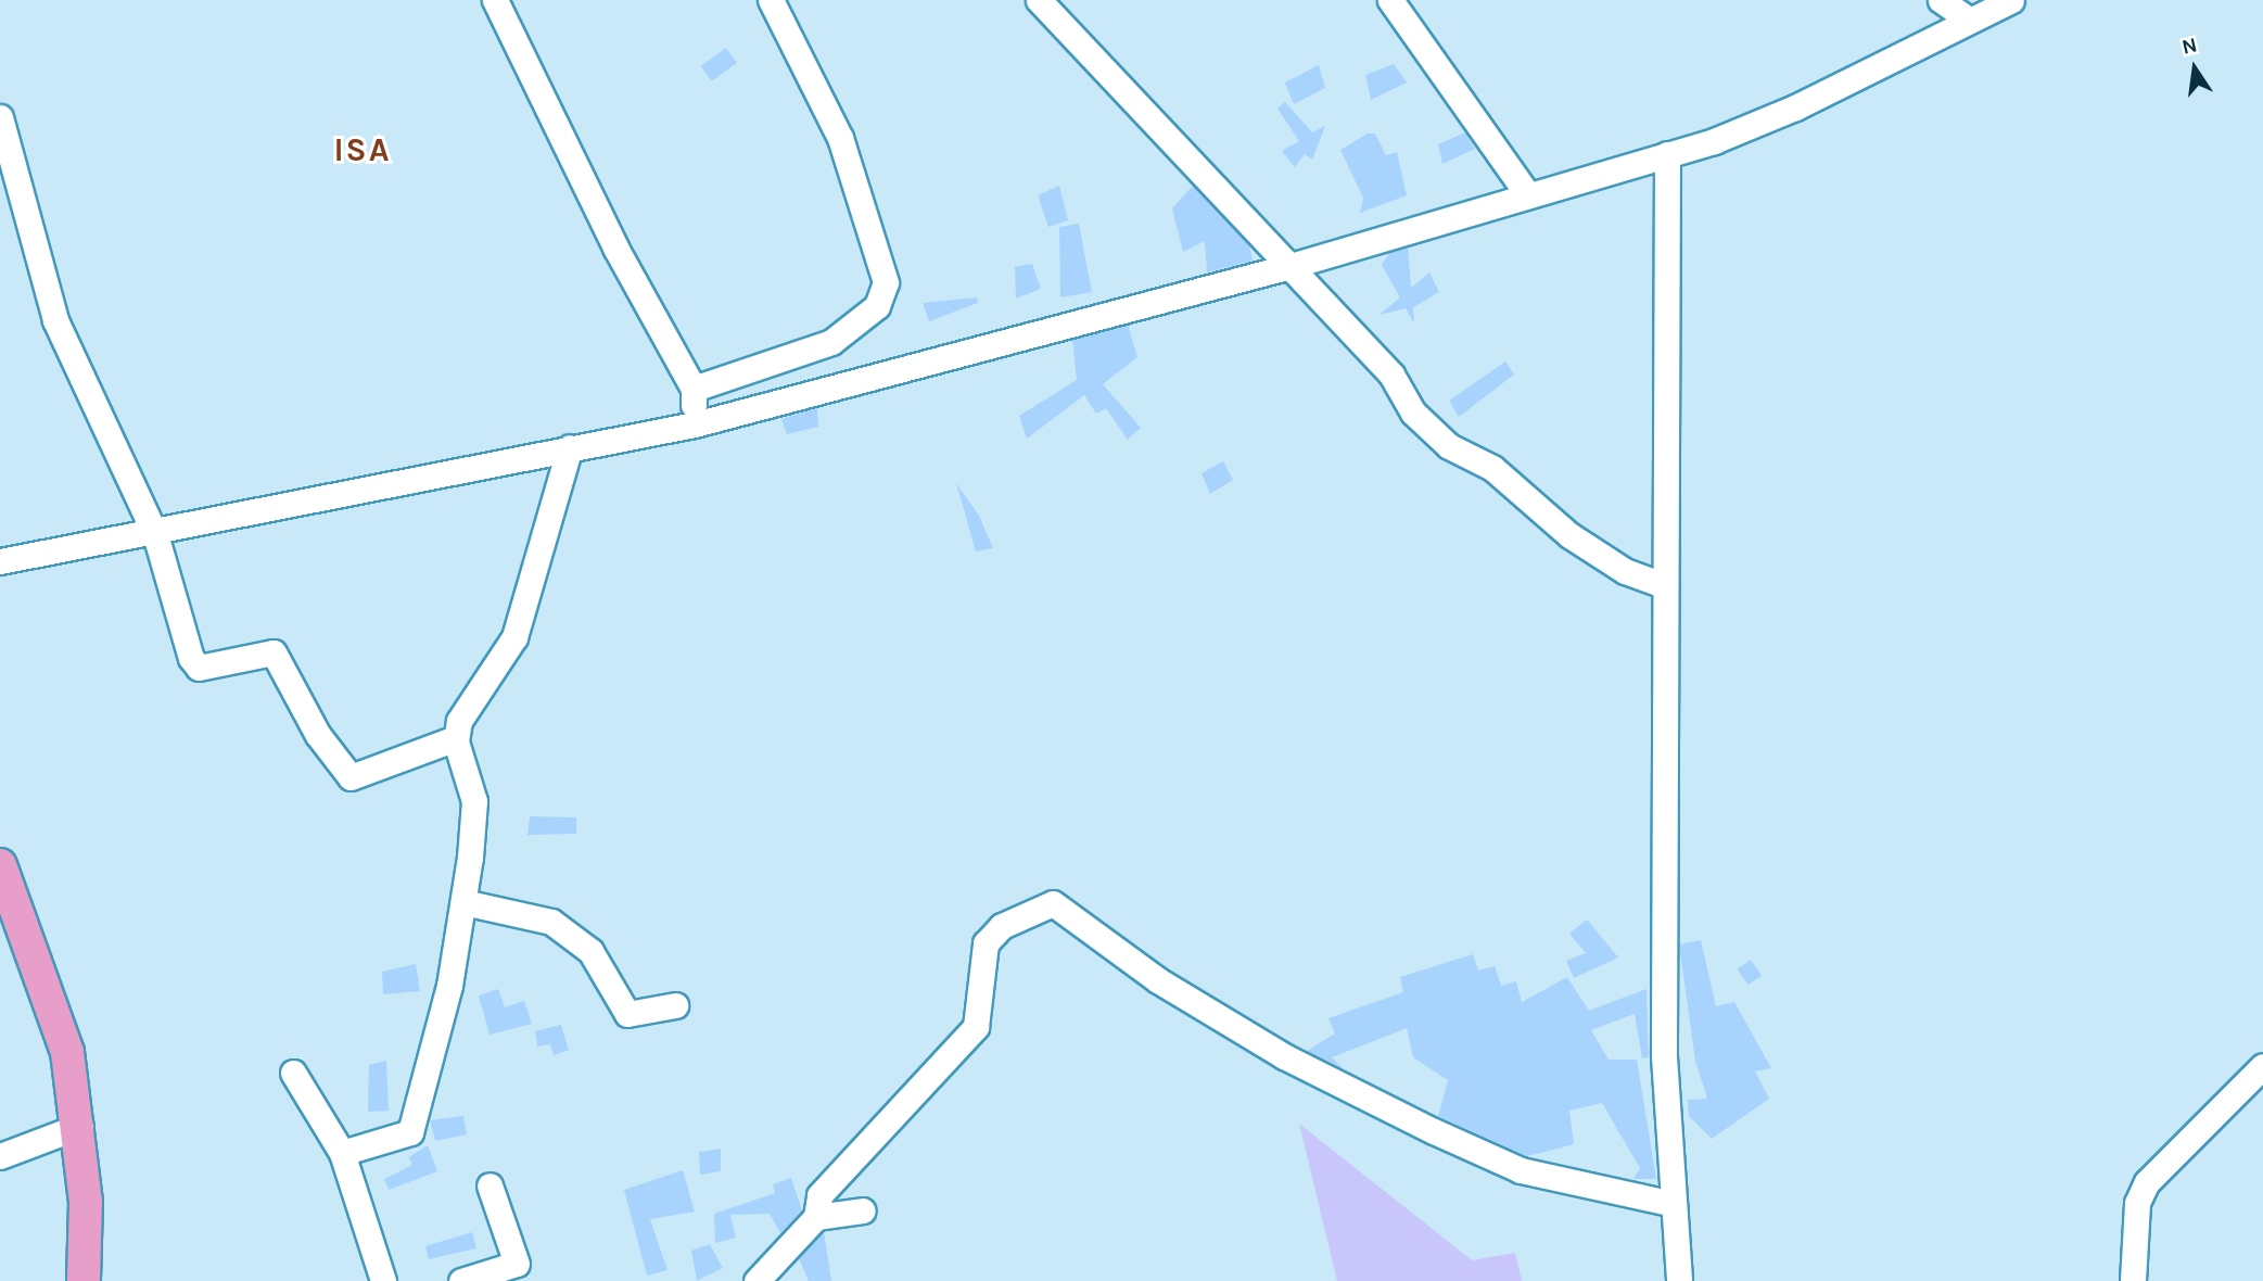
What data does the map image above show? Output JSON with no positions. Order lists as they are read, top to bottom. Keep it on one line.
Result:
{"districts":["ISA"],"north":"top"}
